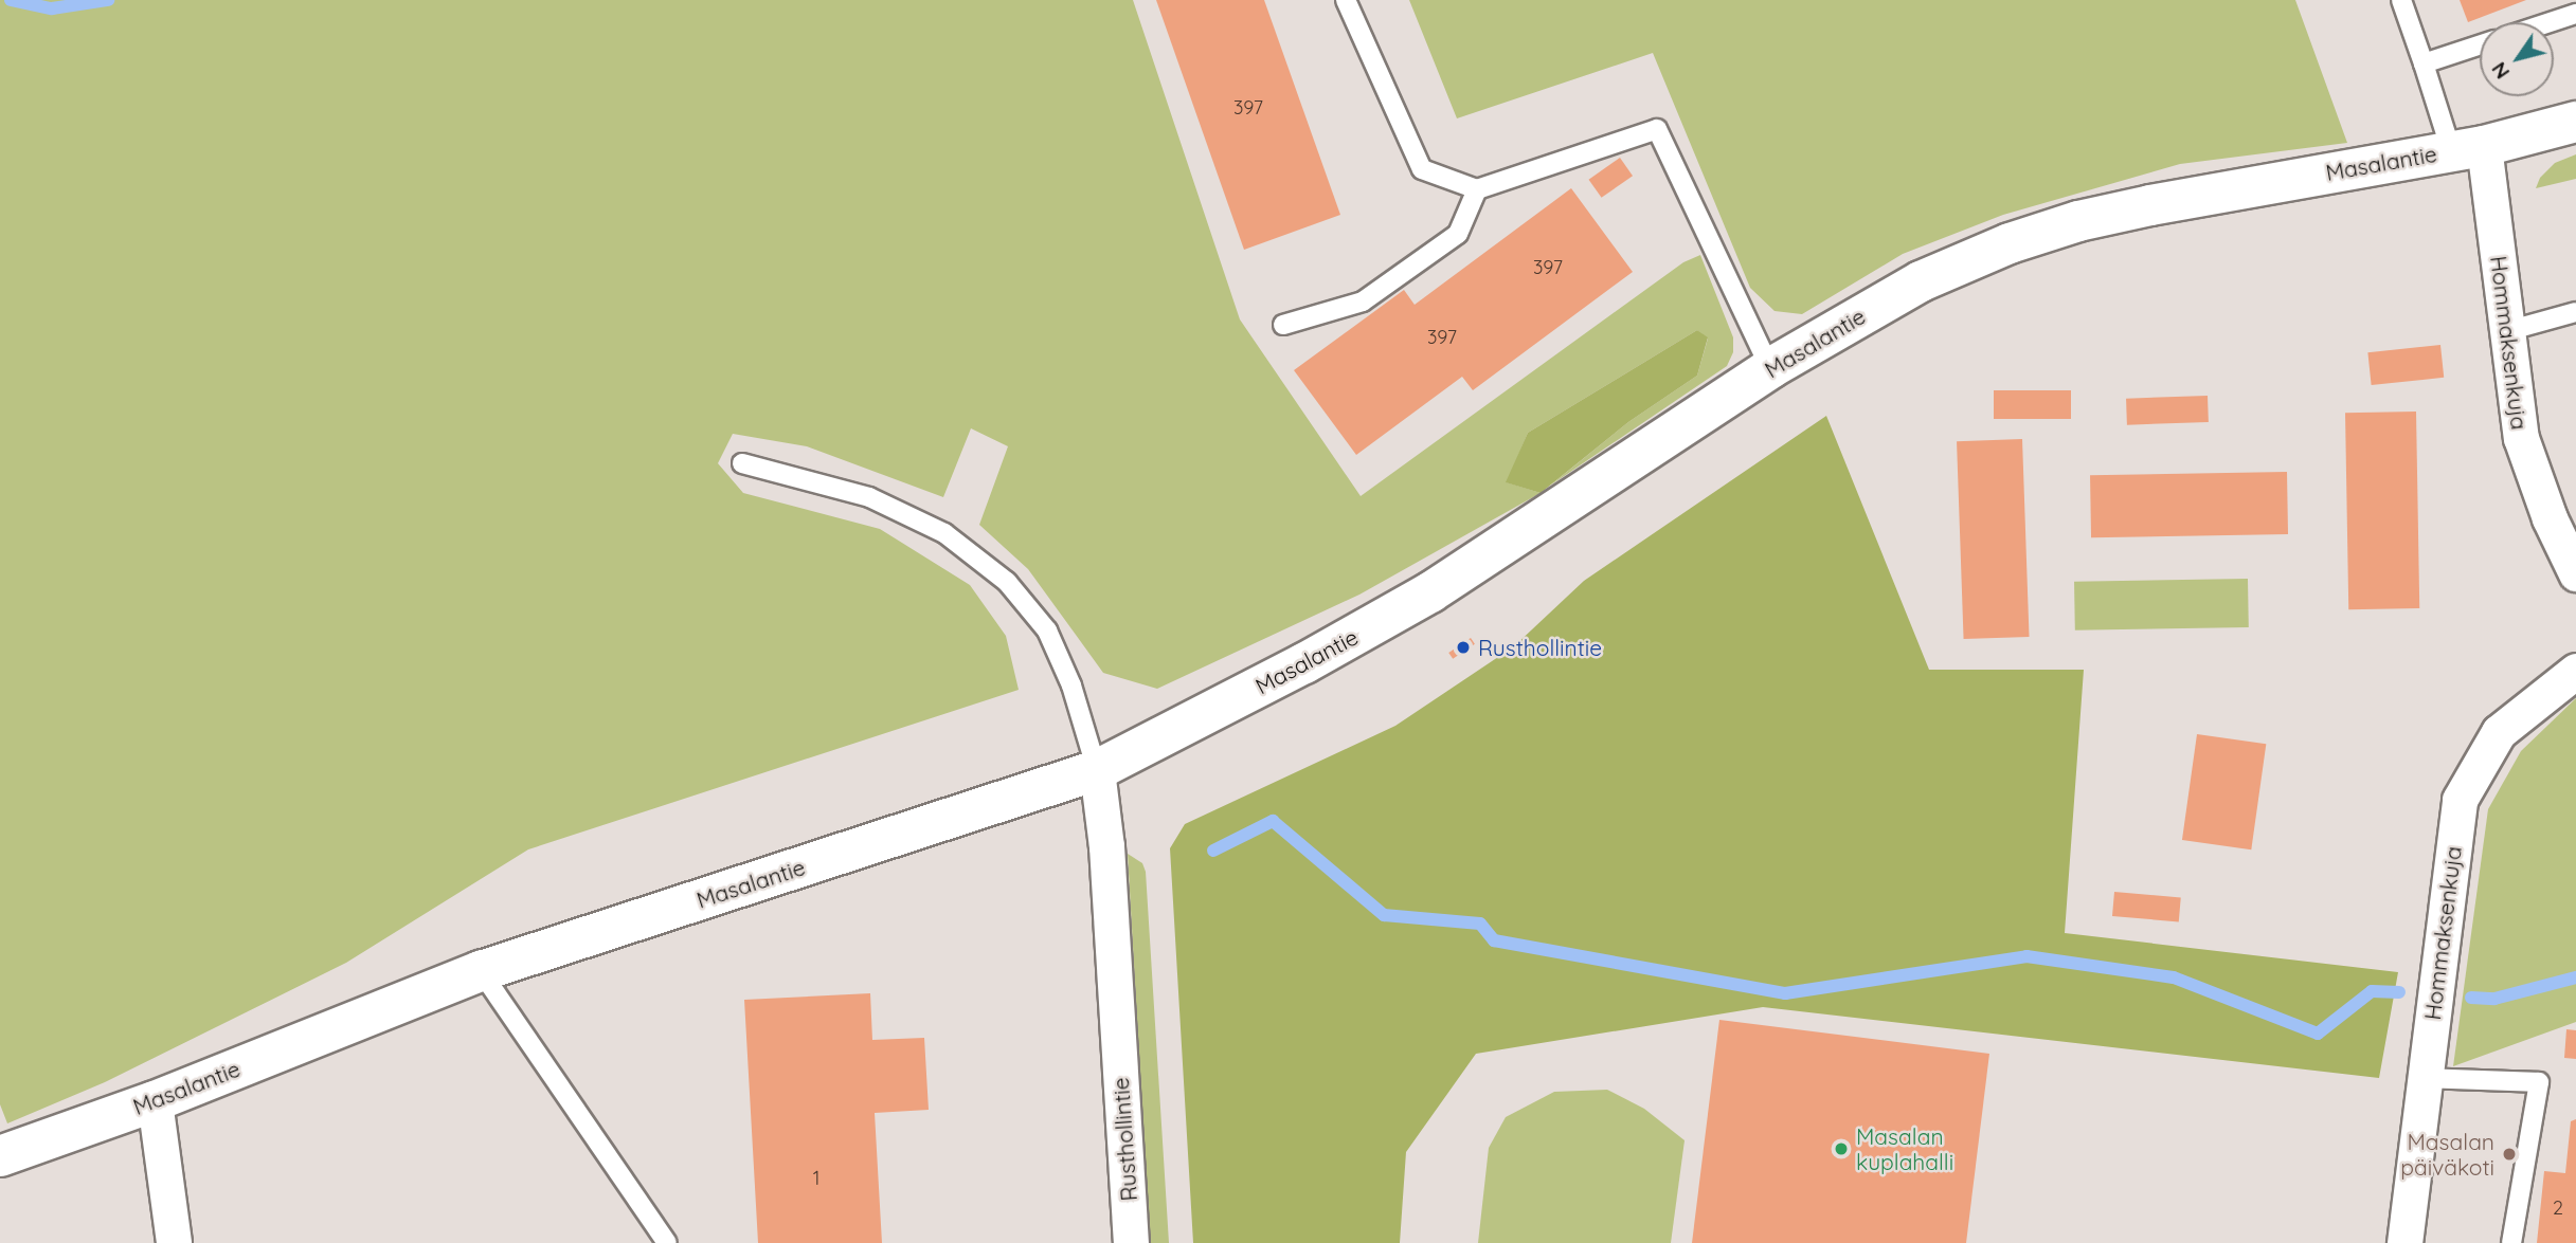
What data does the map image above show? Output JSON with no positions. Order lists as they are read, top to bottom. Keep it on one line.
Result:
{"streets":{"street":["Masalantie","Hommaksenkuja","Rusthollintie"]},"crossings":[["Masalantie","Hommaksenkuja"],["Masalantie","Rusthollintie"]],"places":["Rusthollintie","Masalan kuplahalli","Masalan päiväkoti"],"house_numbers":["397","397","397","1","2"],"north":"bottom left"}
